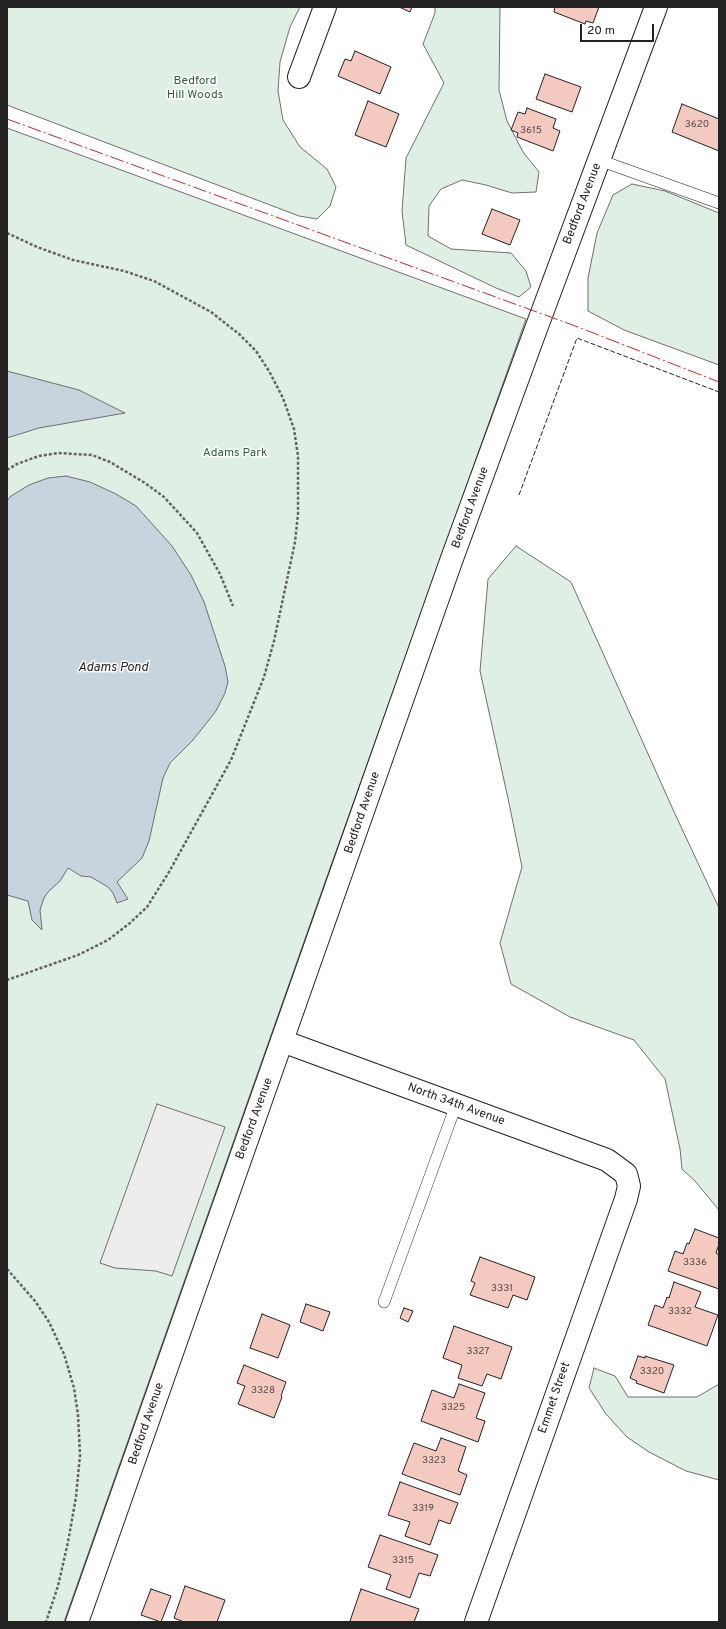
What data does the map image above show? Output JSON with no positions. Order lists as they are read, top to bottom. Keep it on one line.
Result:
{"streets":{"street":["Bedford Avenue","North 34th Avenue","Emmet Street"]},"crossings":[["Bedford Avenue","North 34th Avenue"],["North 34th Avenue","Emmet Street"]],"water":["Adams Pond"],"parks":["Bedford Hill Woods","Adams Park"],"house_numbers":["3620","3615","3336","3331","3332","3327","3320","3328","3325","3323","3319","3315"],"scale_bar":"20 m"}
